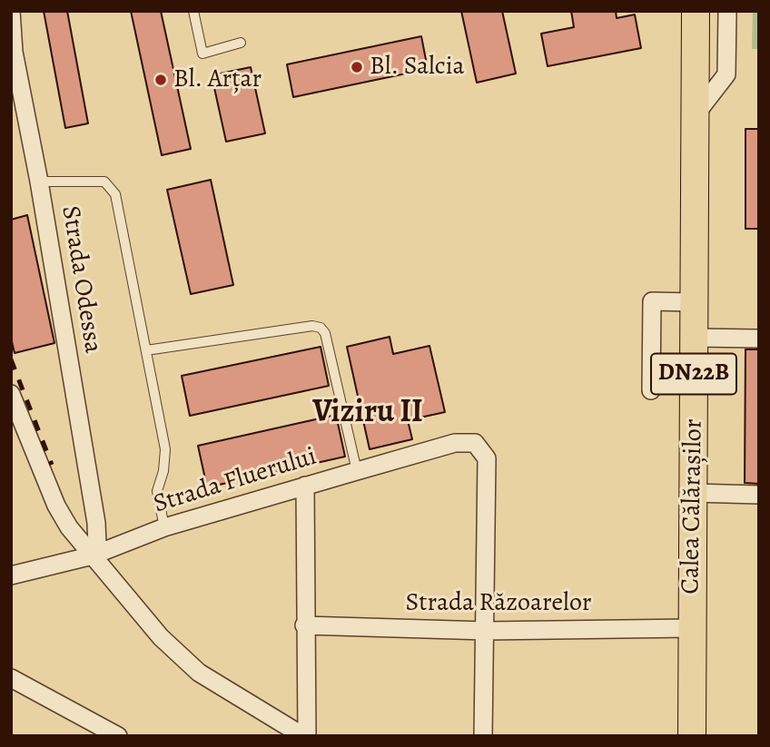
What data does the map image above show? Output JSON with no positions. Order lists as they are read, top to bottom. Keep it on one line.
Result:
{"streets":{"main road":["DN22B","Calea Călărașilor"],"street":["Strada Odessa","Strada Fluerului","Strada Răzoarelor"]},"crossings":[["Strada Odessa","Strada Fluerului"],["Strada Fluerului","Strada Răzoarelor"],["Calea Călărașilor","Strada Răzoarelor"]],"districts":["Viziru II"],"places":["Bl. Salcia","Bl. Arțar"]}
